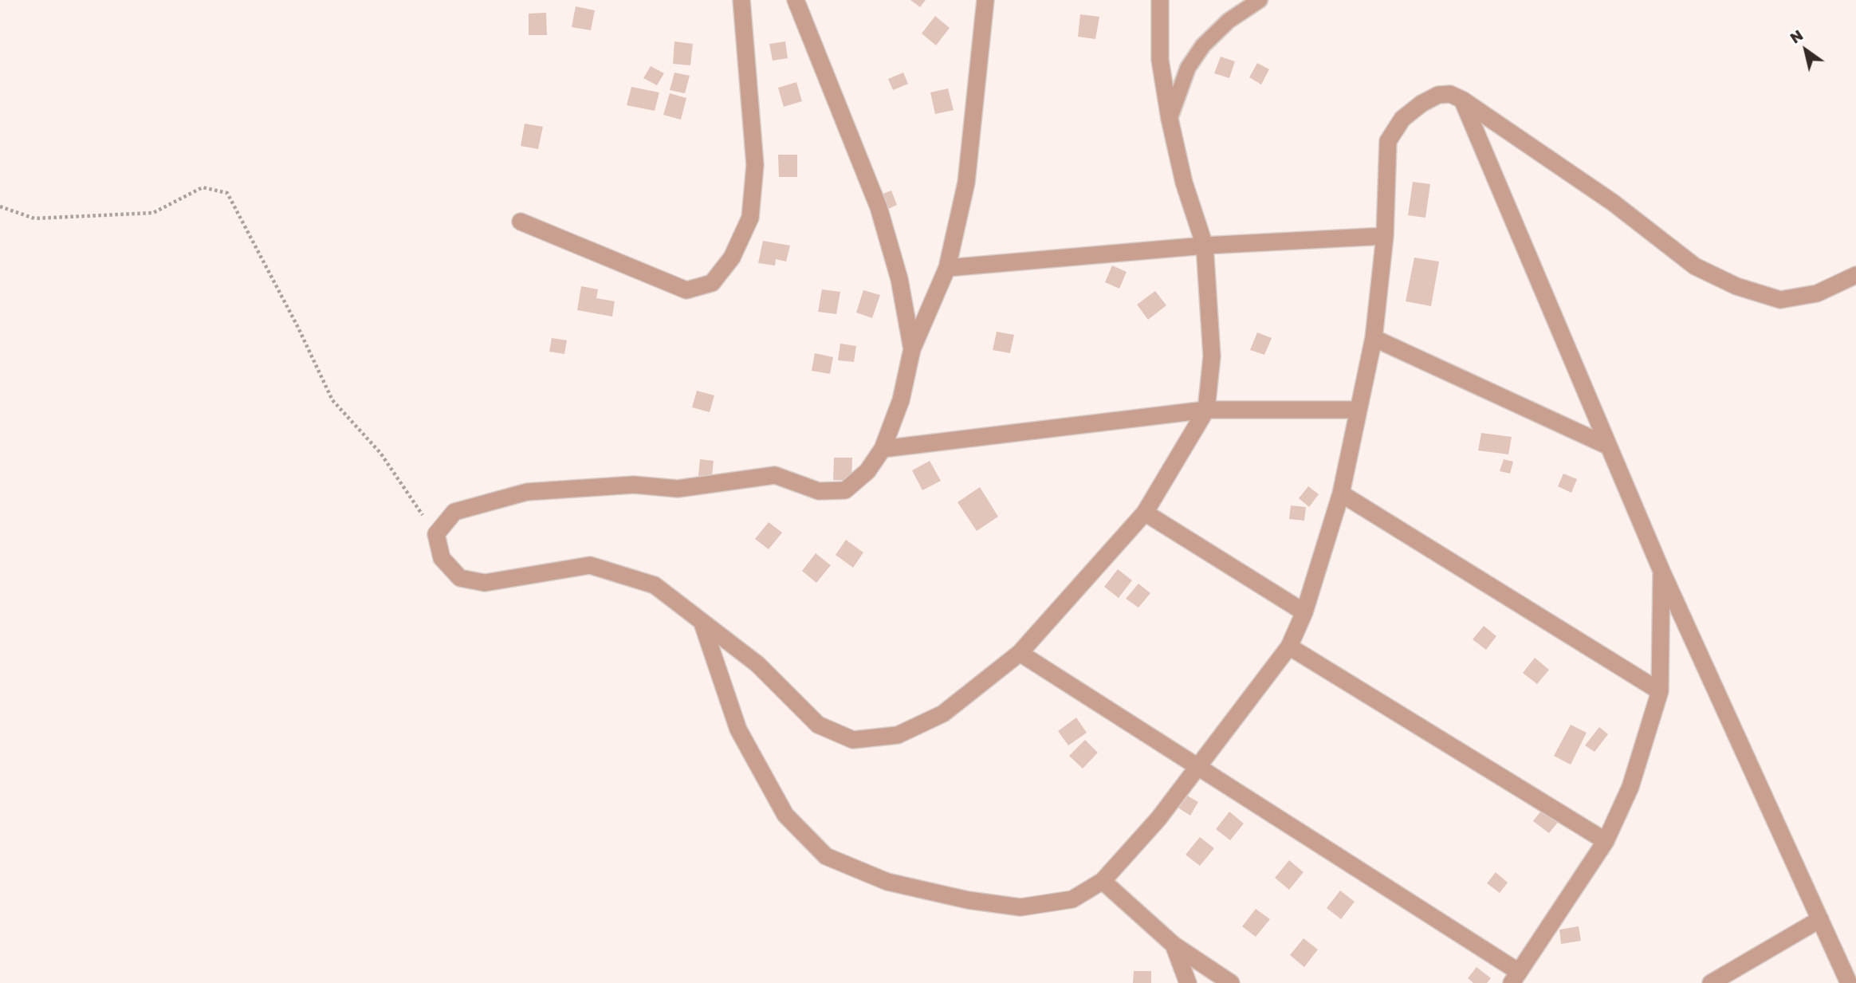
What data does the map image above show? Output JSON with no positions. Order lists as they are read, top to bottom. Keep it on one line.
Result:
{"north":"top left"}
